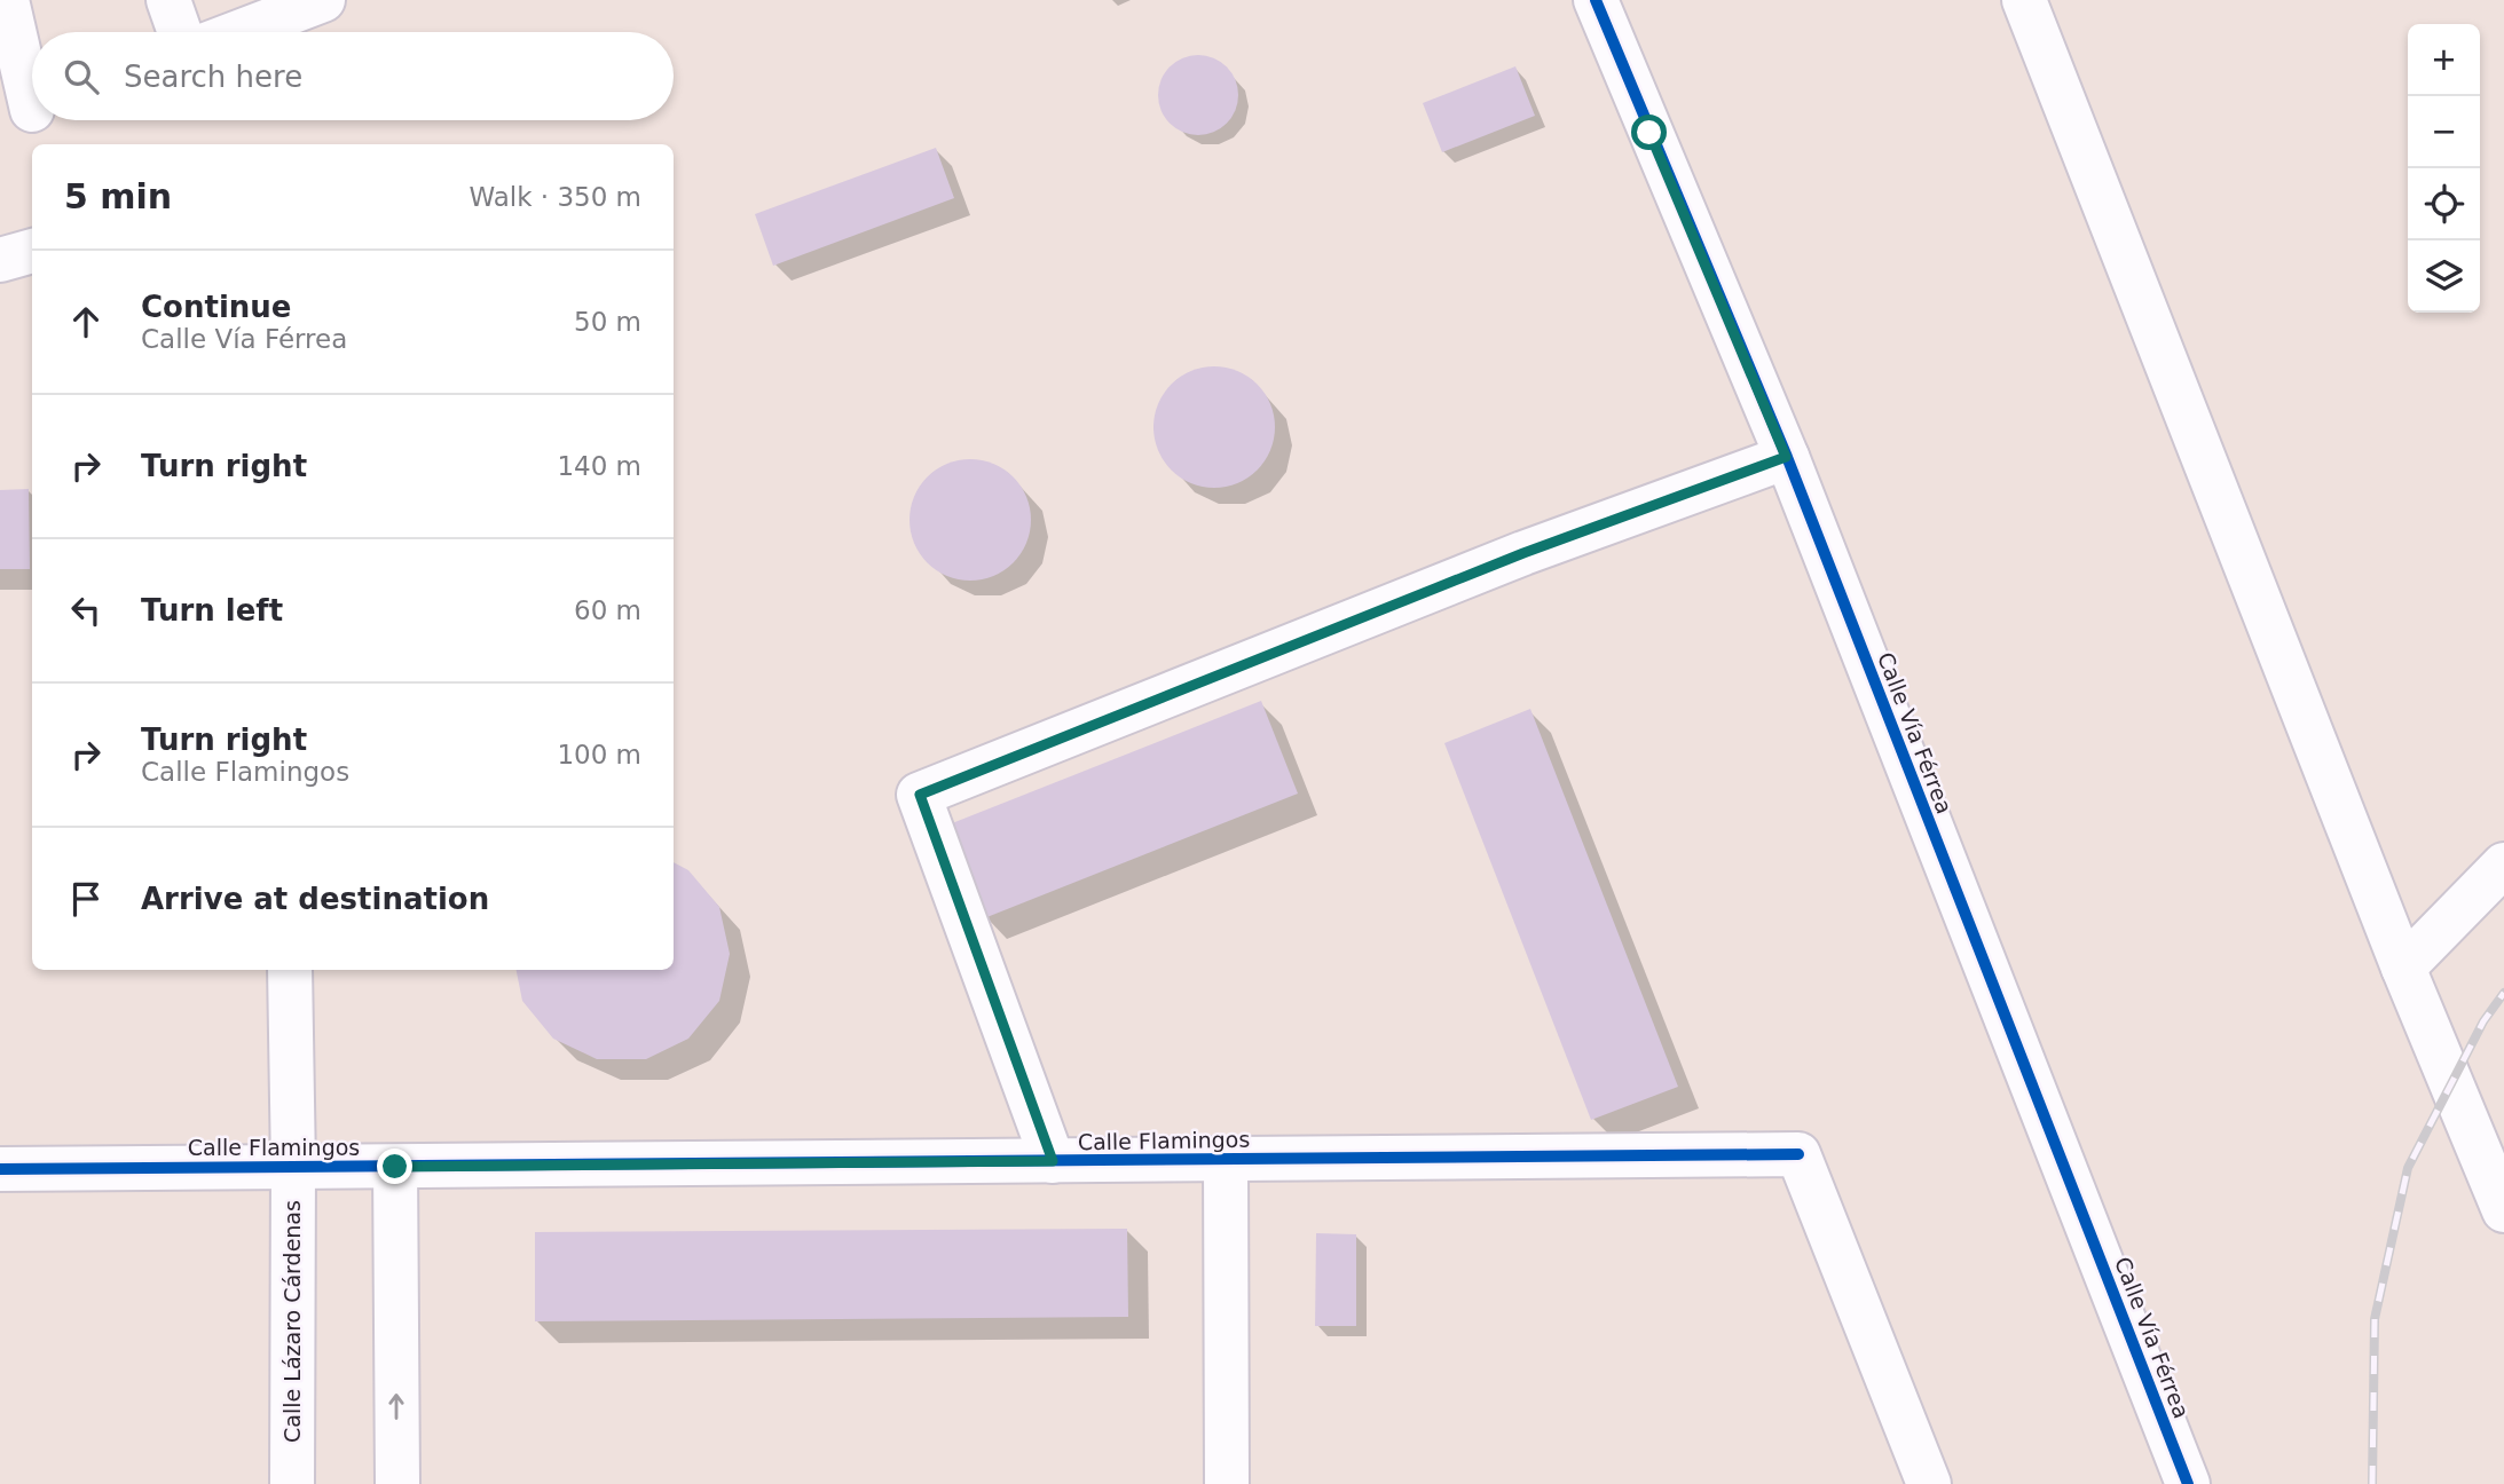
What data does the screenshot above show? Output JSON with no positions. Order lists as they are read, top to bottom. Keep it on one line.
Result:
{"streets":{"street":["Calle Vía Férrea","Calle Flamingos","Calle Lázaro Cárdenas"]},"crossings":[["Calle Flamingos","Calle Lázaro Cárdenas"]],"page":{"map_buttons":["+","−"],"search":"Search here","heading":["5 min","Walk · 350 m"],"list":[["Continue","Calle Vía Férrea","50 m"],["Turn right","140 m"],["Turn left","60 m"],["Turn right","Calle Flamingos","100 m"],"Arrive at destination"]}}
